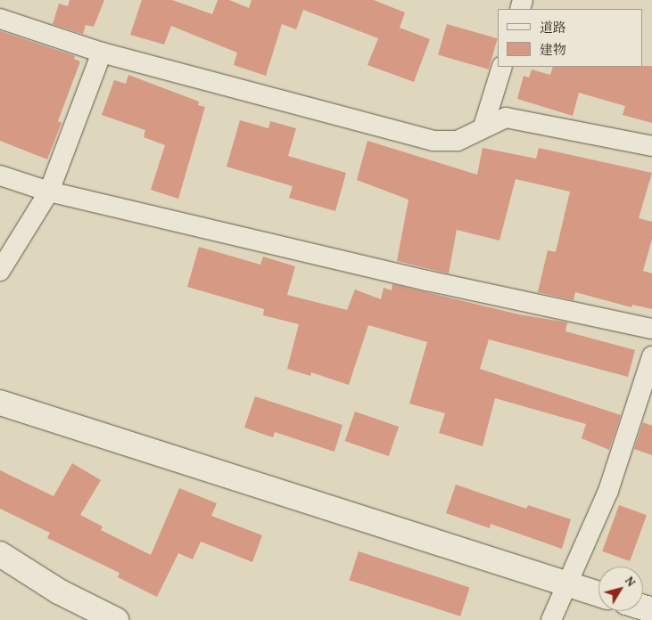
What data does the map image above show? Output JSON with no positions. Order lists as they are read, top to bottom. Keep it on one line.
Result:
{"legend":["道路","建物"],"north":"top right"}
